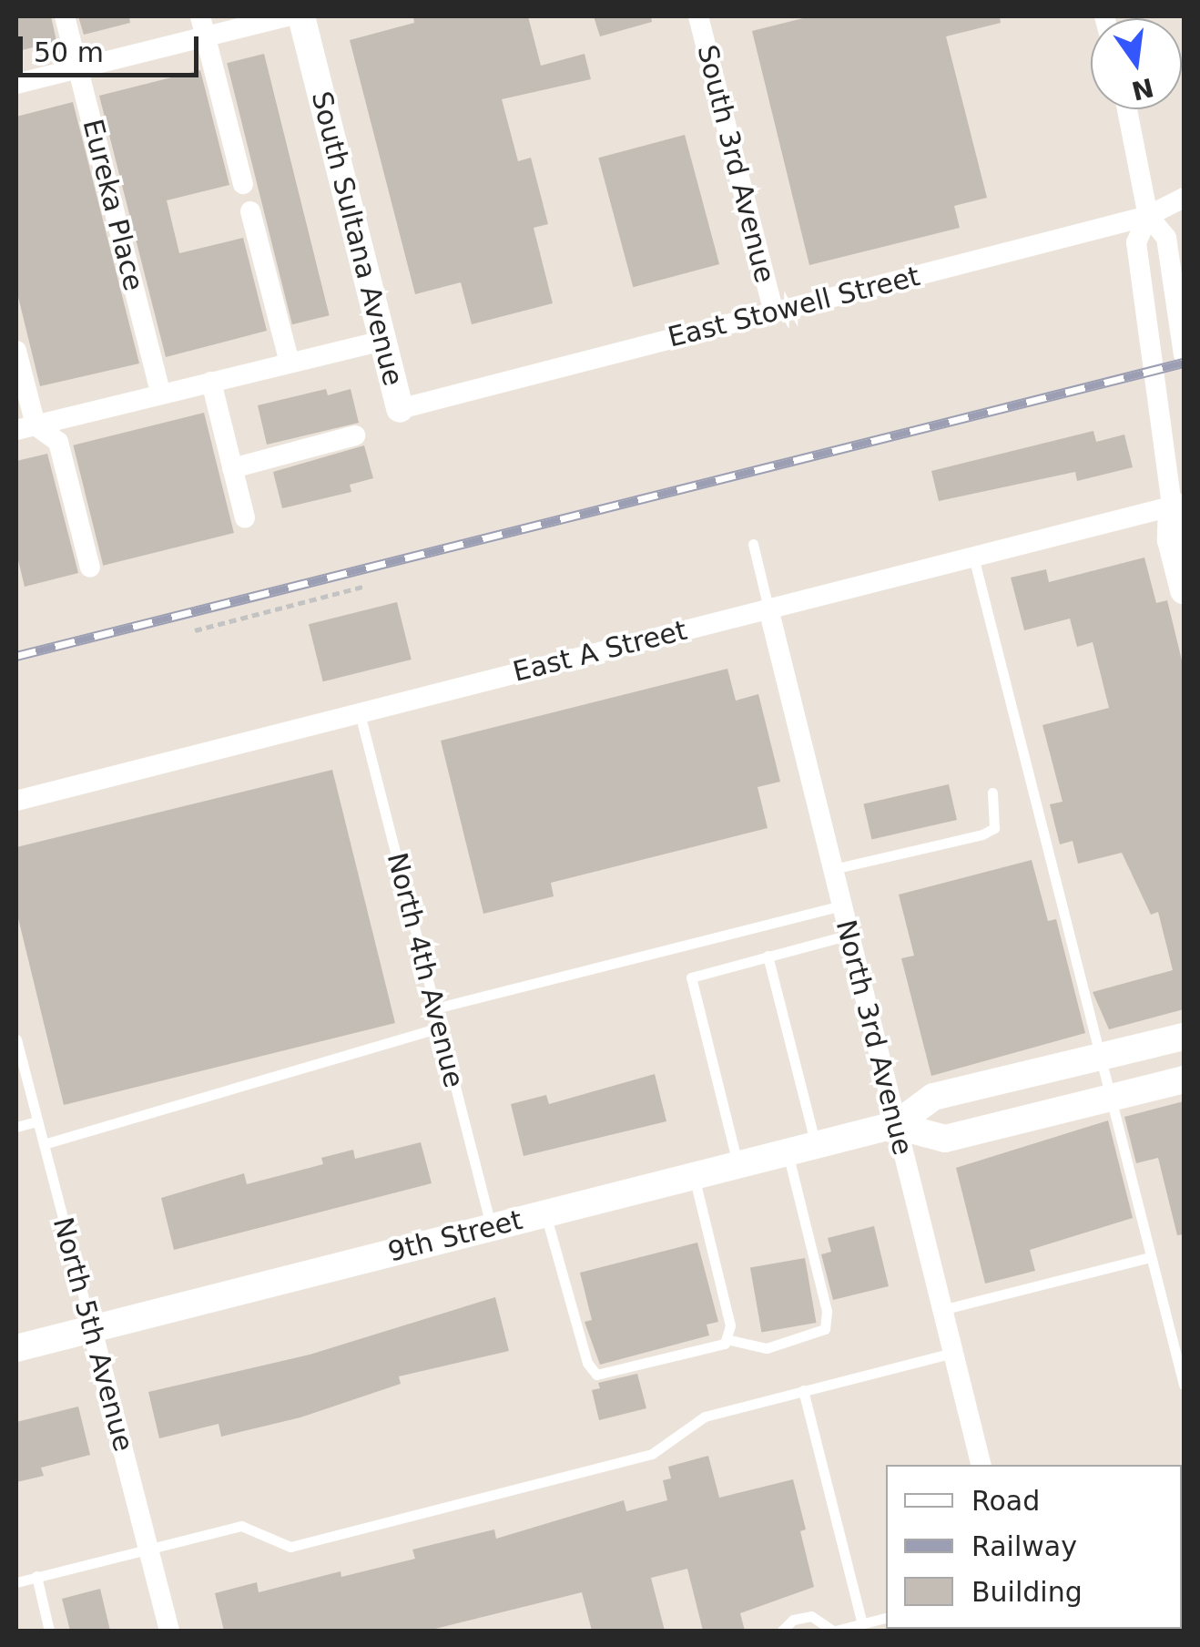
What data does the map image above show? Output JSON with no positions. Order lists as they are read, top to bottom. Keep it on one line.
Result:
{"streets":{"street":["South 3rd Avenue","Eureka Place","South Sultana Avenue","East Stowell Street","East A Street","North 3rd Avenue","9th Street","North 5th Avenue"],"lane":["North 4th Avenue"]},"crossings":[["South 3rd Avenue","East Stowell Street"],["South Sultana Avenue","East Stowell Street"],["East A Street","North 4th Avenue"],["East A Street","North 3rd Avenue"],["North 4th Avenue","9th Street"],["North 3rd Avenue","9th Street"],["9th Street","North 5th Avenue"]],"legend":["Road","Railway","Building"],"scale_bar":"50 m","north":"bottom"}
